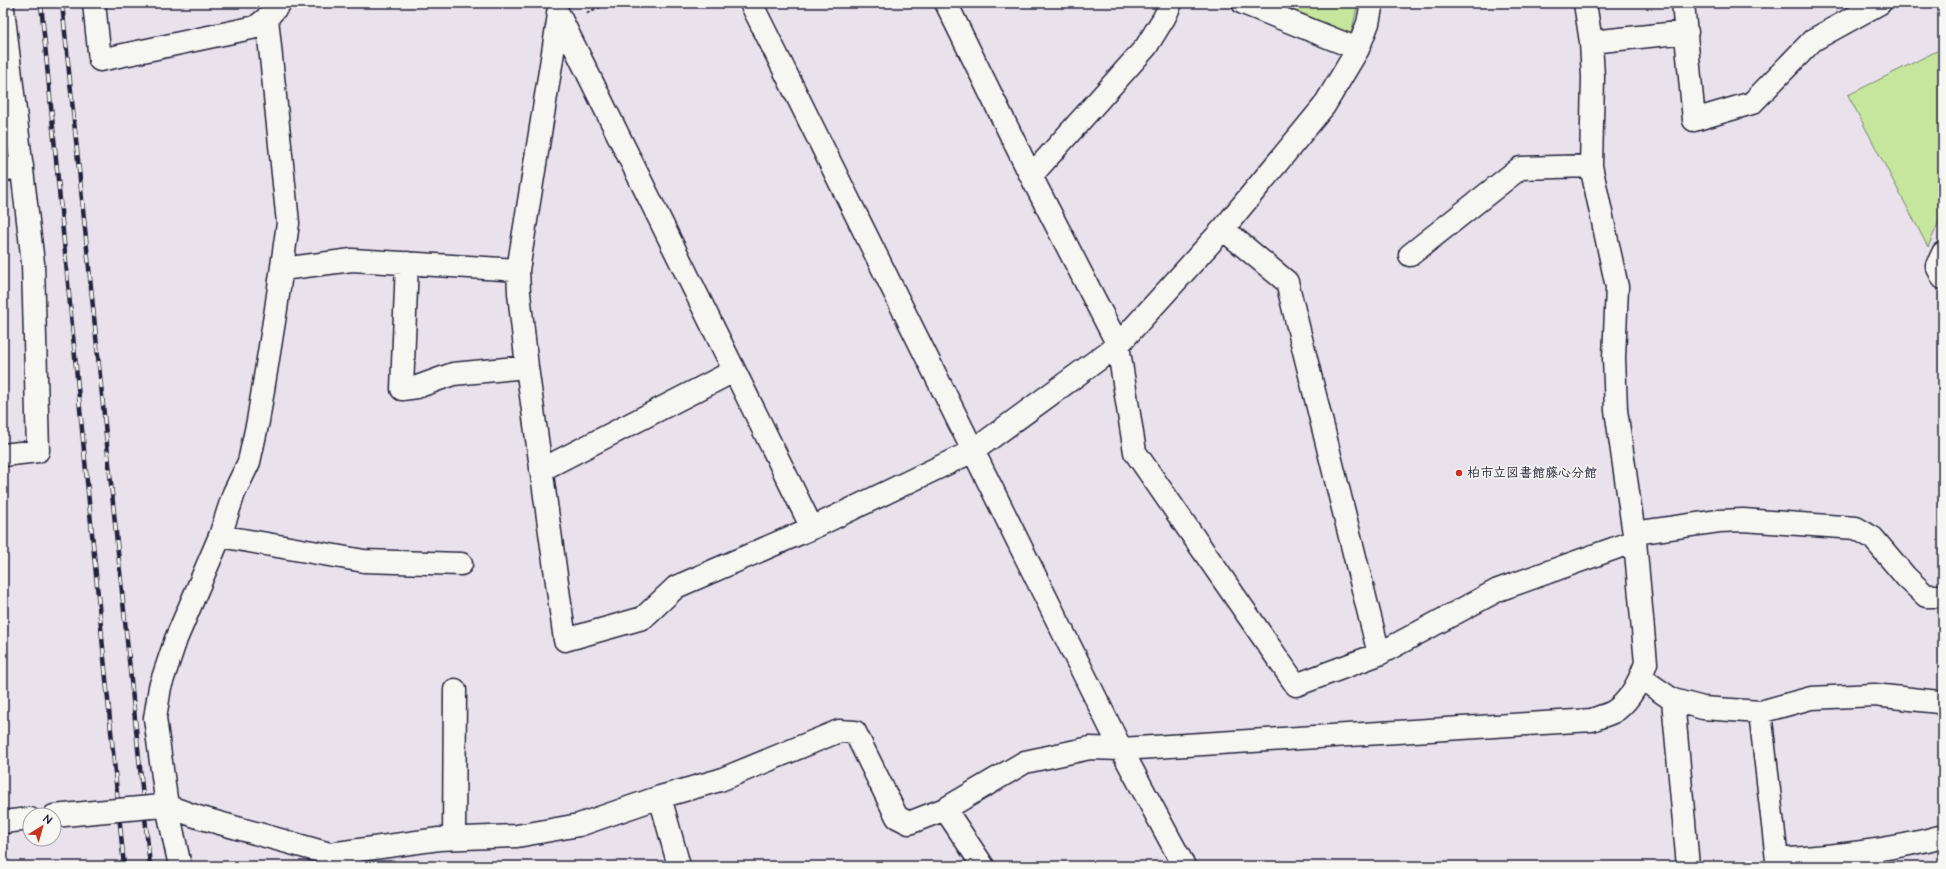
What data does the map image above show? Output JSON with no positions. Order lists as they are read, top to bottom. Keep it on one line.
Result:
{"places":["柏市立図書館藤心分館"],"north":"top right"}
